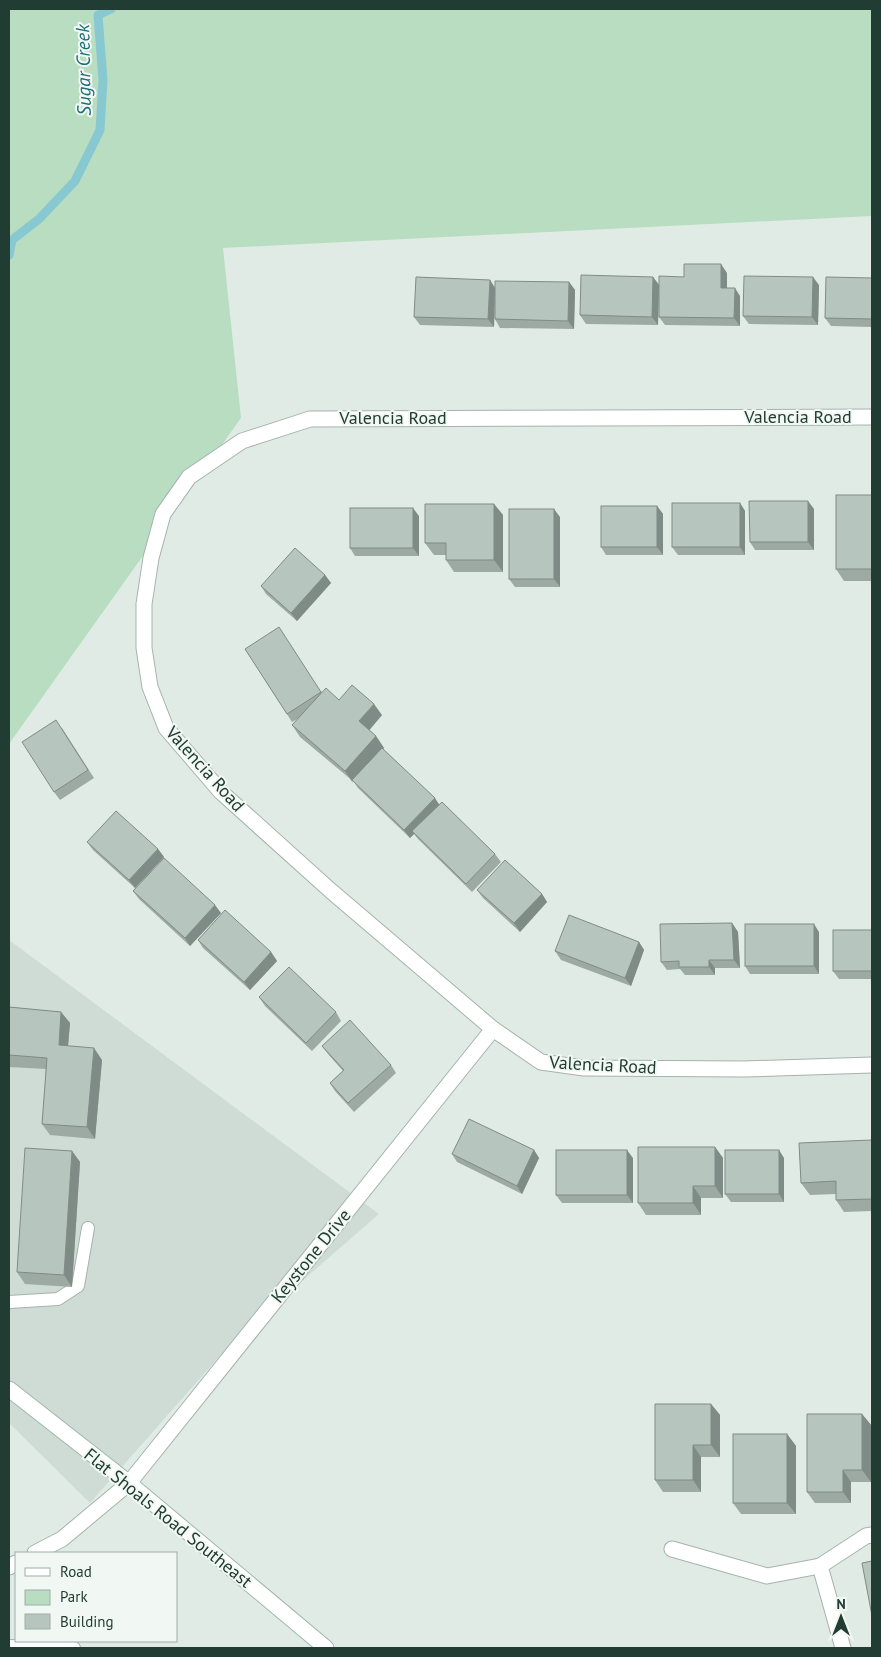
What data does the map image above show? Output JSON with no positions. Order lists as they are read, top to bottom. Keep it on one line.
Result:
{"streets":{"street":["Valencia Road","Keystone Drive","Flat Shoals Road Southeast"]},"crossings":[["Valencia Road","Keystone Drive"],["Keystone Drive","Flat Shoals Road Southeast"]],"water":["Sugar Creek"],"legend":["Road","Park","Building"],"north":"top"}
